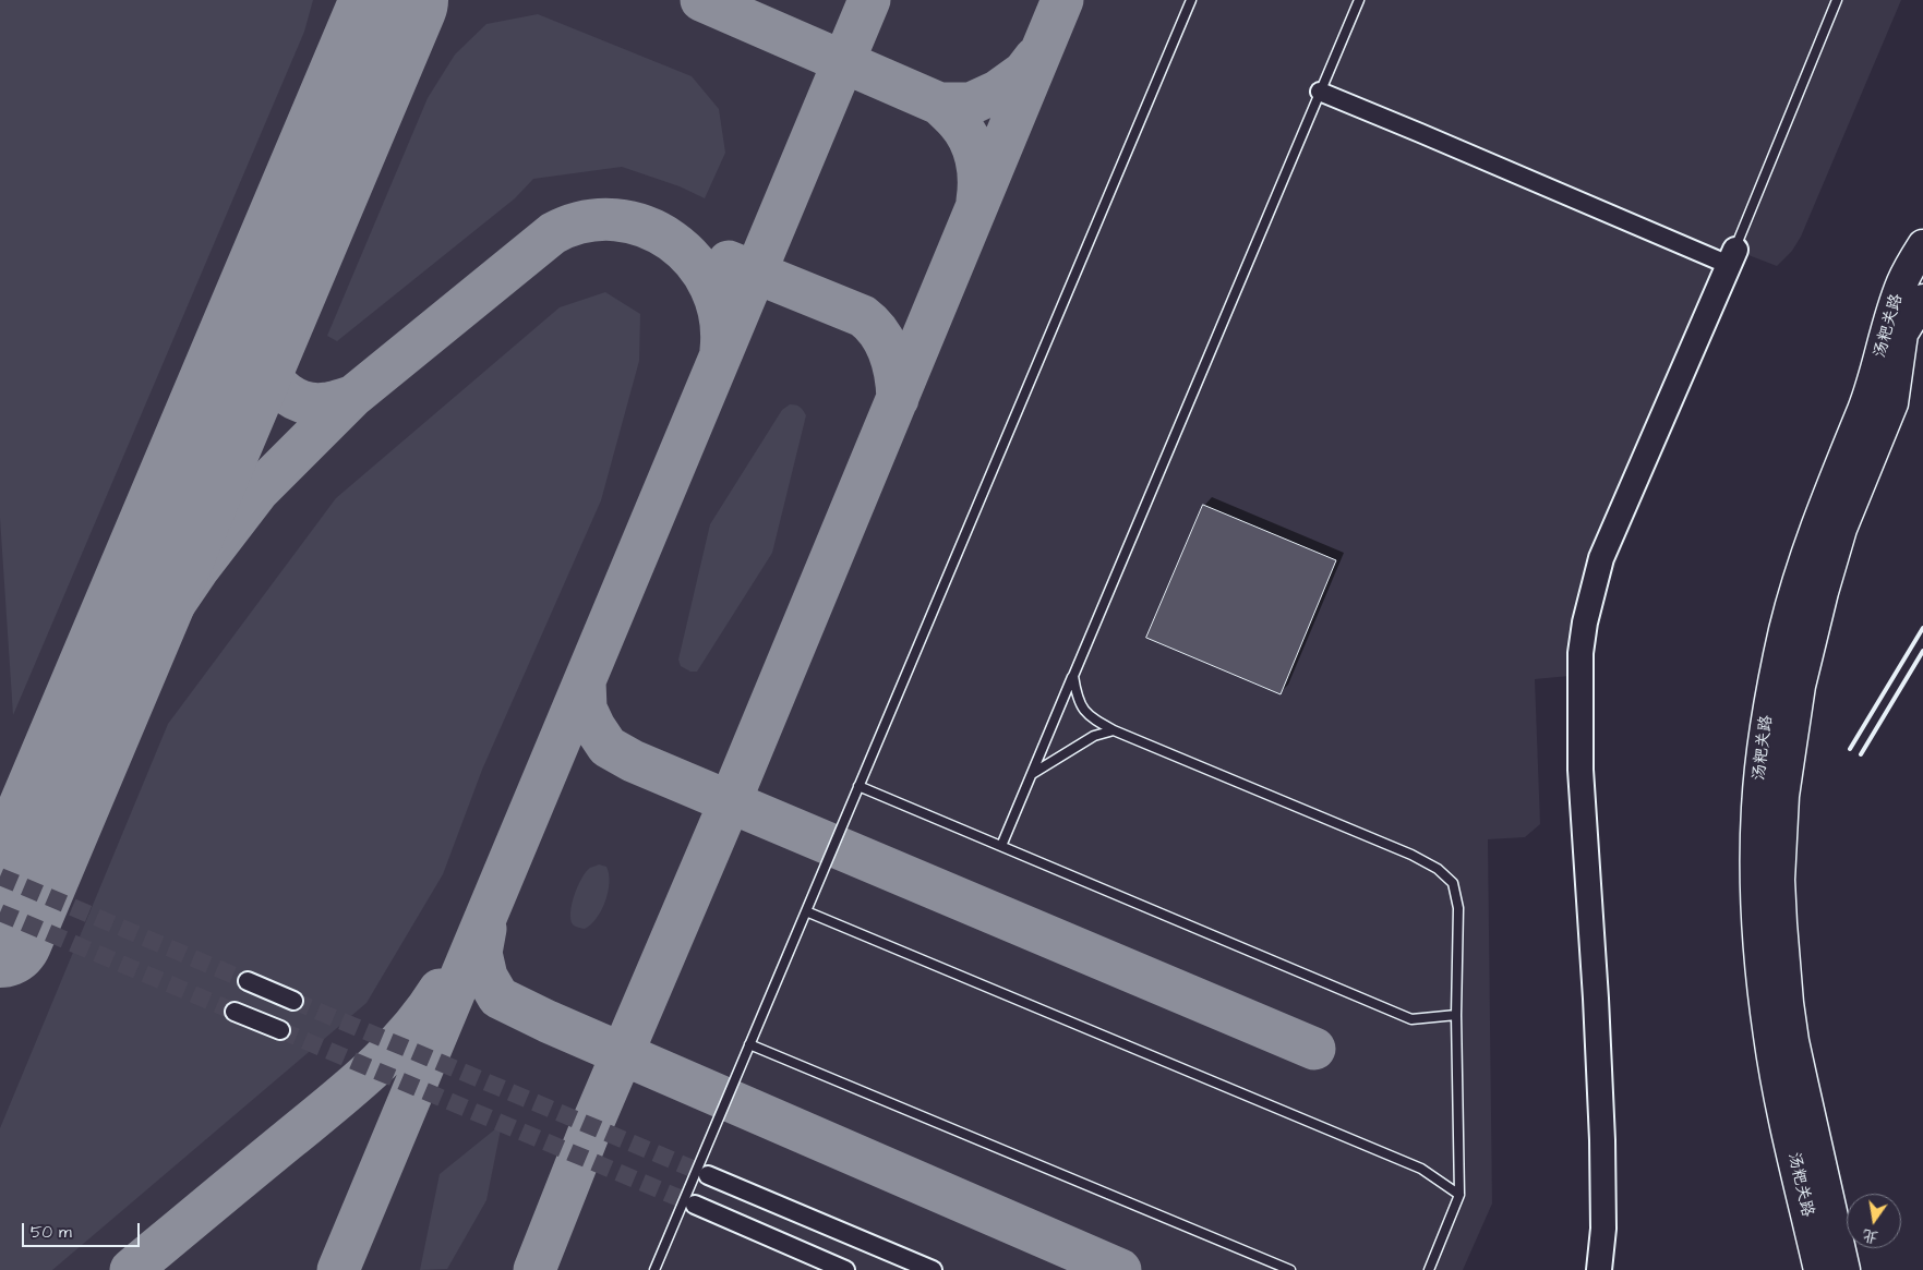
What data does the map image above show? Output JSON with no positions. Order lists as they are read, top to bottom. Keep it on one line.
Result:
{"streets":{"highway":["汤粑关路"]},"scale_bar":"50 m","north":"bottom"}
